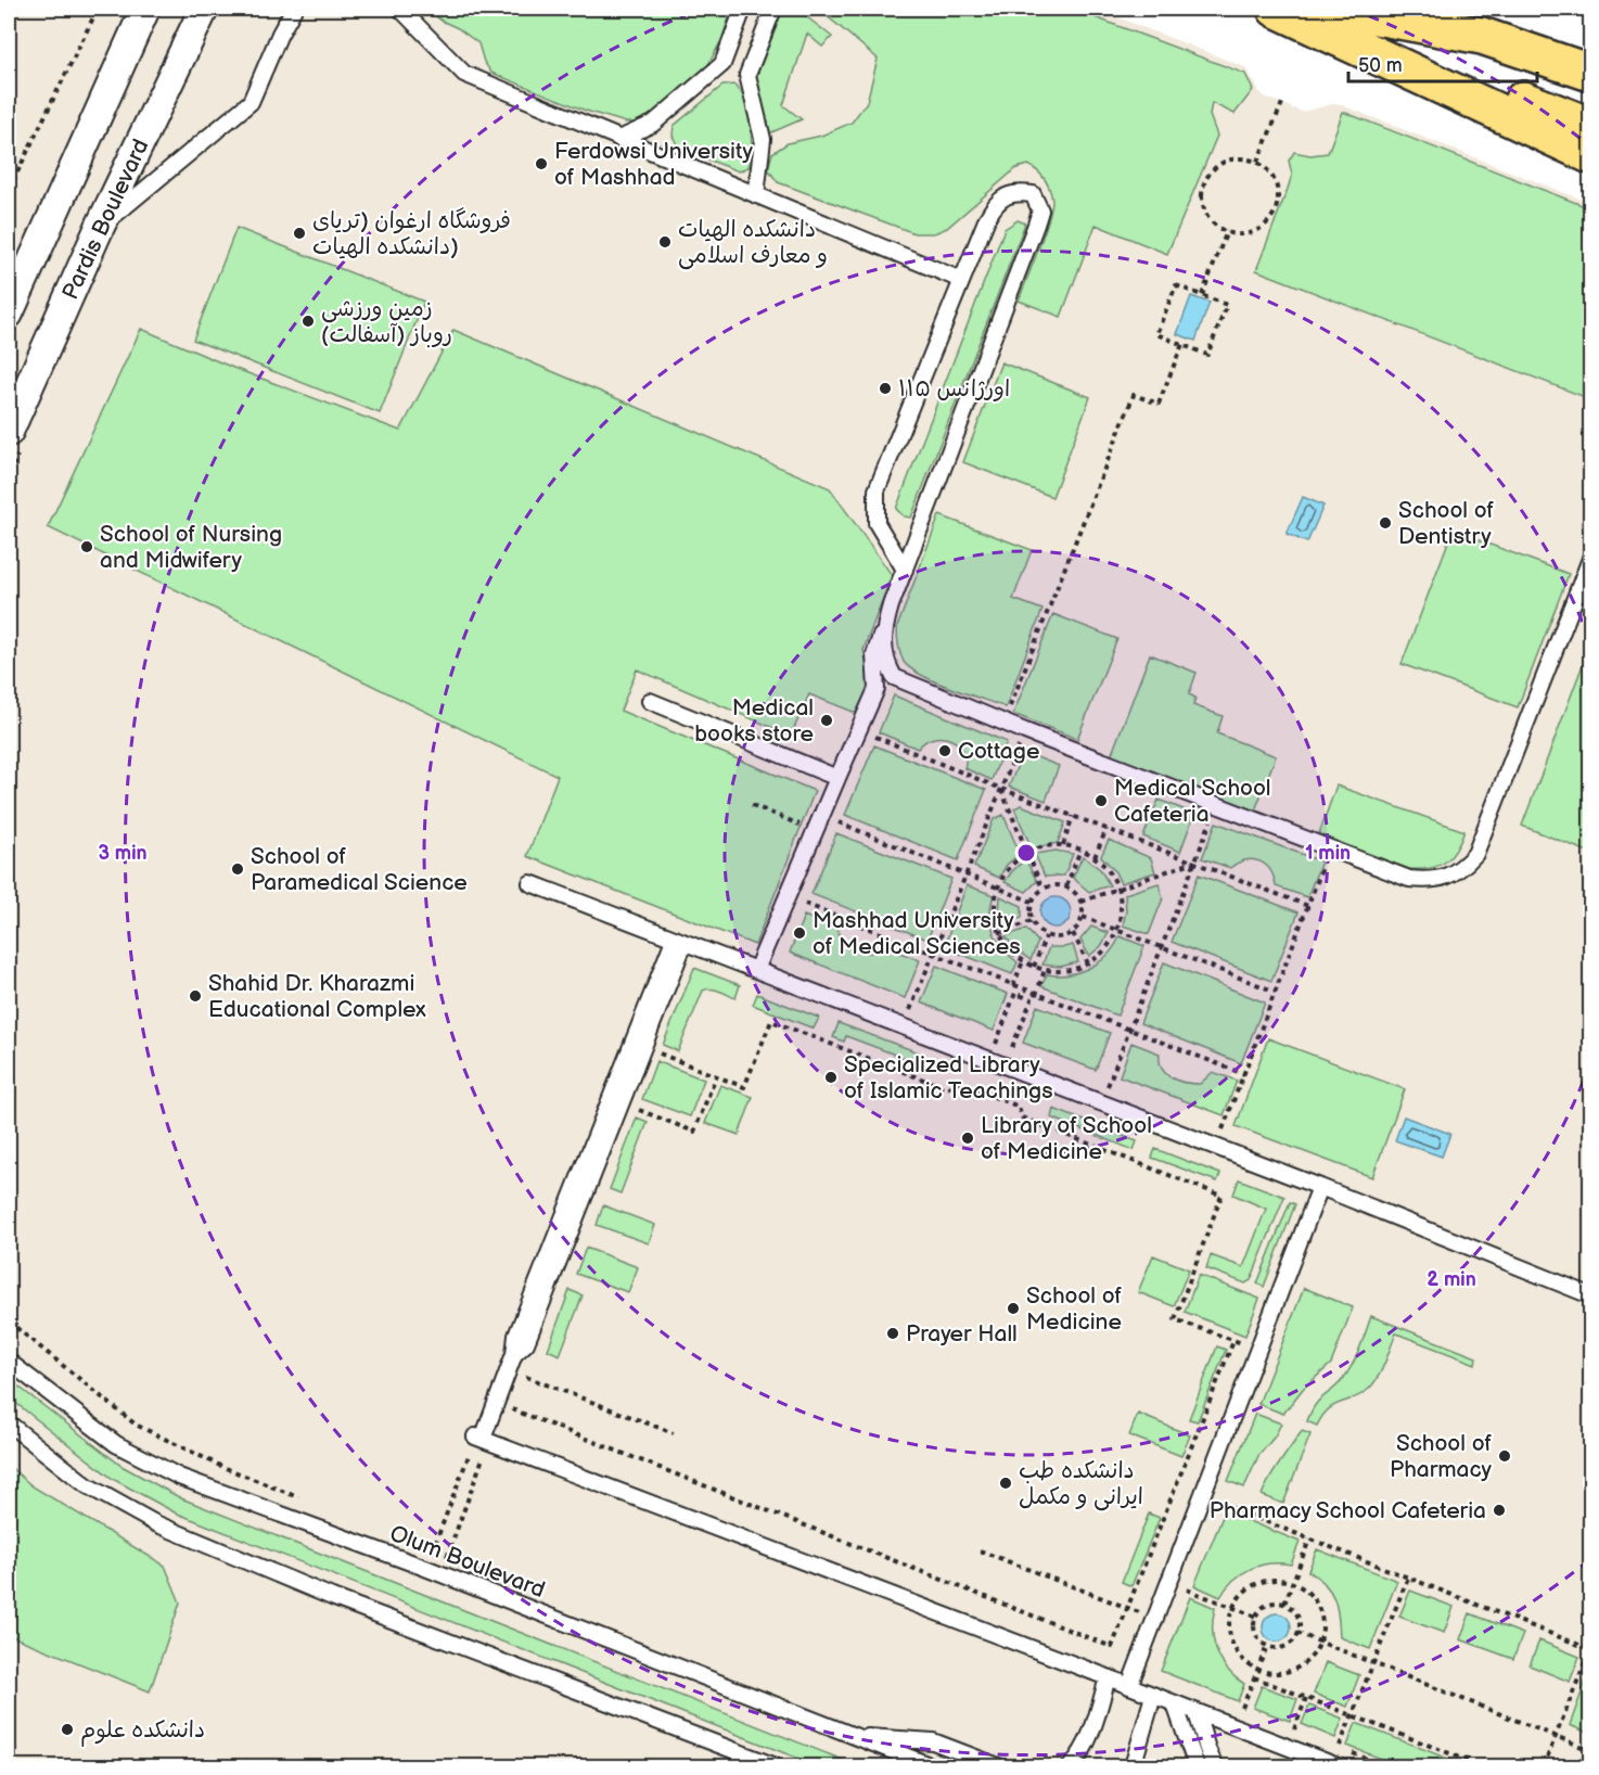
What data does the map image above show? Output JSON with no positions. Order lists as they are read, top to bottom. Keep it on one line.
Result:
{"streets":{"street":["Pardis Boulevard"],"lane":["Olum Boulevard"]},"places":["Ferdowsi University of Mashhad","فروشگاه ارغوان (تریای دانشکده الهیات)","دانشکده الهیات و معارف اسلامی","زمین ورزشی روباز (آسفالت)","اورژانس ۱۱۵","School of Dentistry","School of Nursing and Midwifery","Medical books store","Cottage","Medical School Cafeteria","School of Paramedical Science","Mashhad University of Medical Sciences","Shahid Dr. Kharazmi Educational Complex","Specialized Library of Islamic Teachings","Library of School of Medicine","School of Medicine","Prayer Hall","School of Pharmacy","دانشکده طب ایرانی و مکمل","Pharmacy School Cafeteria","دانشکده علوم"],"scale_bar":"50 m","rings":["1 min","3 min","2 min"]}
